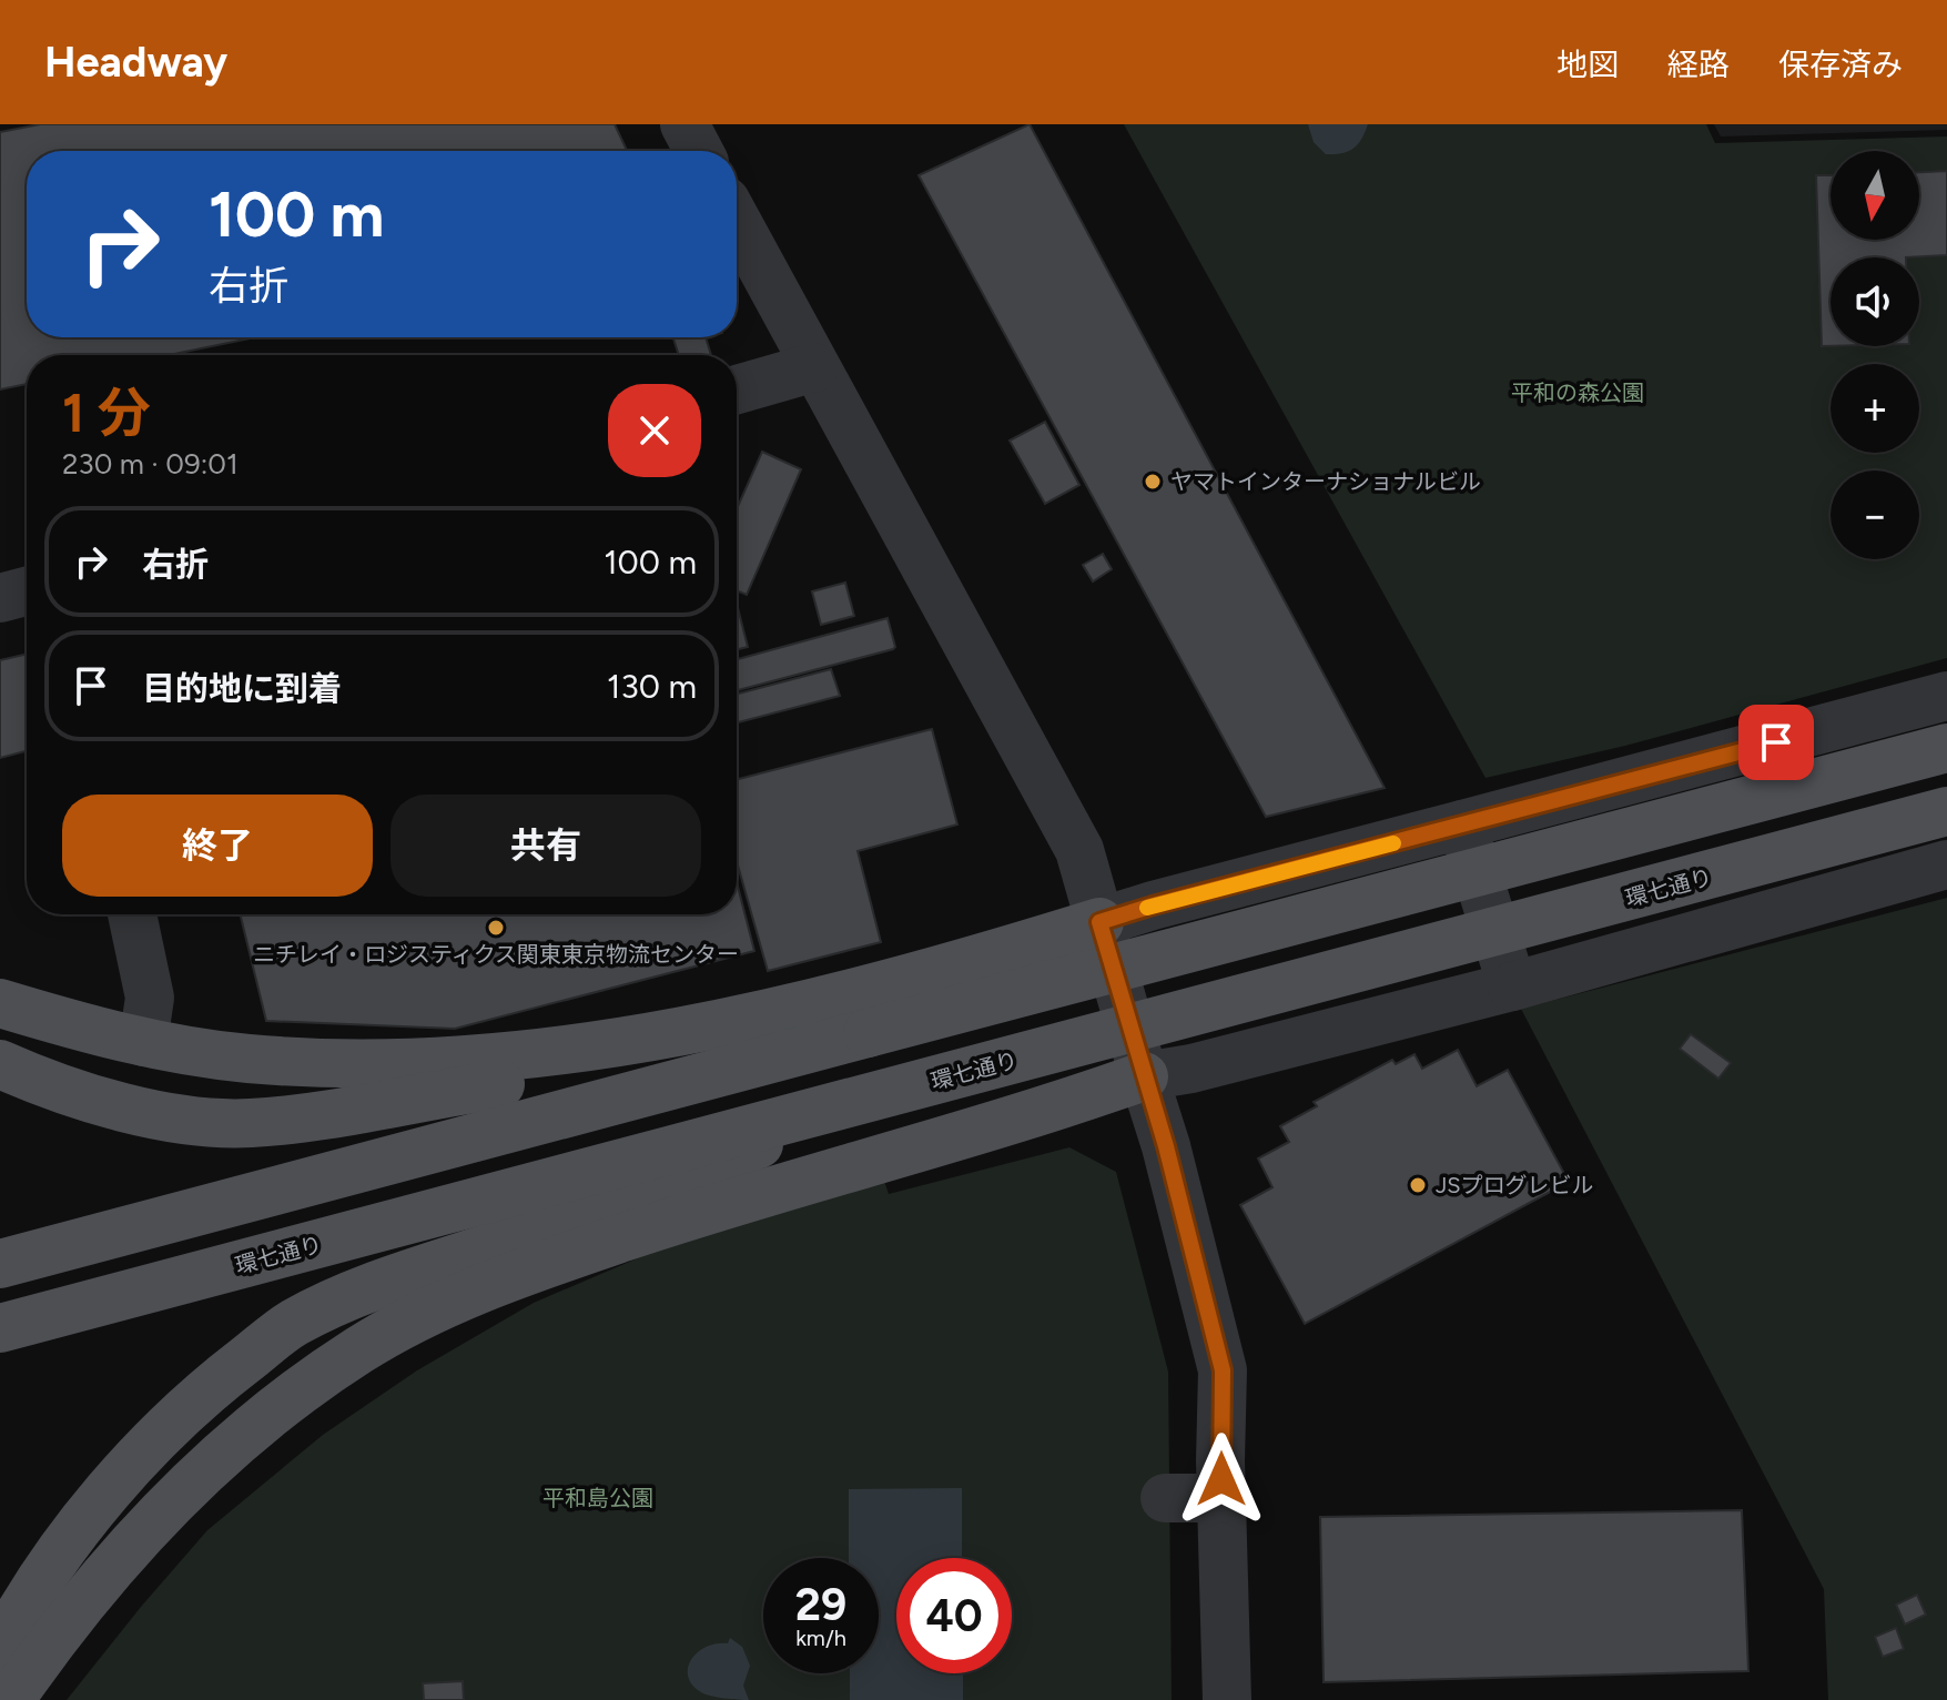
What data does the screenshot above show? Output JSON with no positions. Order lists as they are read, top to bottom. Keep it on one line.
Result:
{"streets":{"main road":["環七通り"]},"parks":["平和の森公園","平和島公園"],"places":["ヤマトインターナショナルビル","ニチレイ・ロジスティクス関東東京物流センター","JSプログレビル"],"north":"bottom","page":{"header":"Headway","nav":["地図","経路","保存済み"],"map_buttons":["+","−"],"turn":["100 m","右折"],"heading":["1 分","230 m · 09:01"],"list":[{"name":"右折","value":"100 m"},{"name":"目的地に到着","value":"130 m"}],"buttons":["終了","共有"],"speed":"29 km/h","limit":"40"}}
